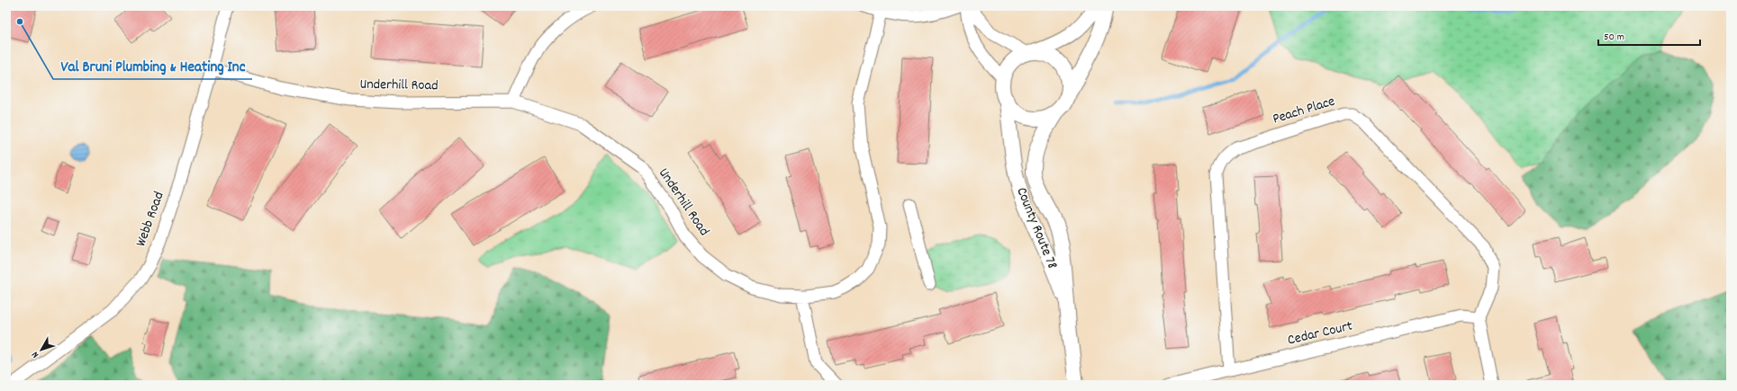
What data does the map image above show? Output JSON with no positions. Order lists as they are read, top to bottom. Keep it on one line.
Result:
{"streets":{"street":["Underhill Road","Peach Place","Webb Road","County Route 78","Cedar Court"]},"crossings":[["Underhill Road","Webb Road"],["Peach Place","Cedar Court"]],"places":["Val Bruni Plumbing & Heating Inc"],"scale_bar":"50 m","north":"bottom left"}
